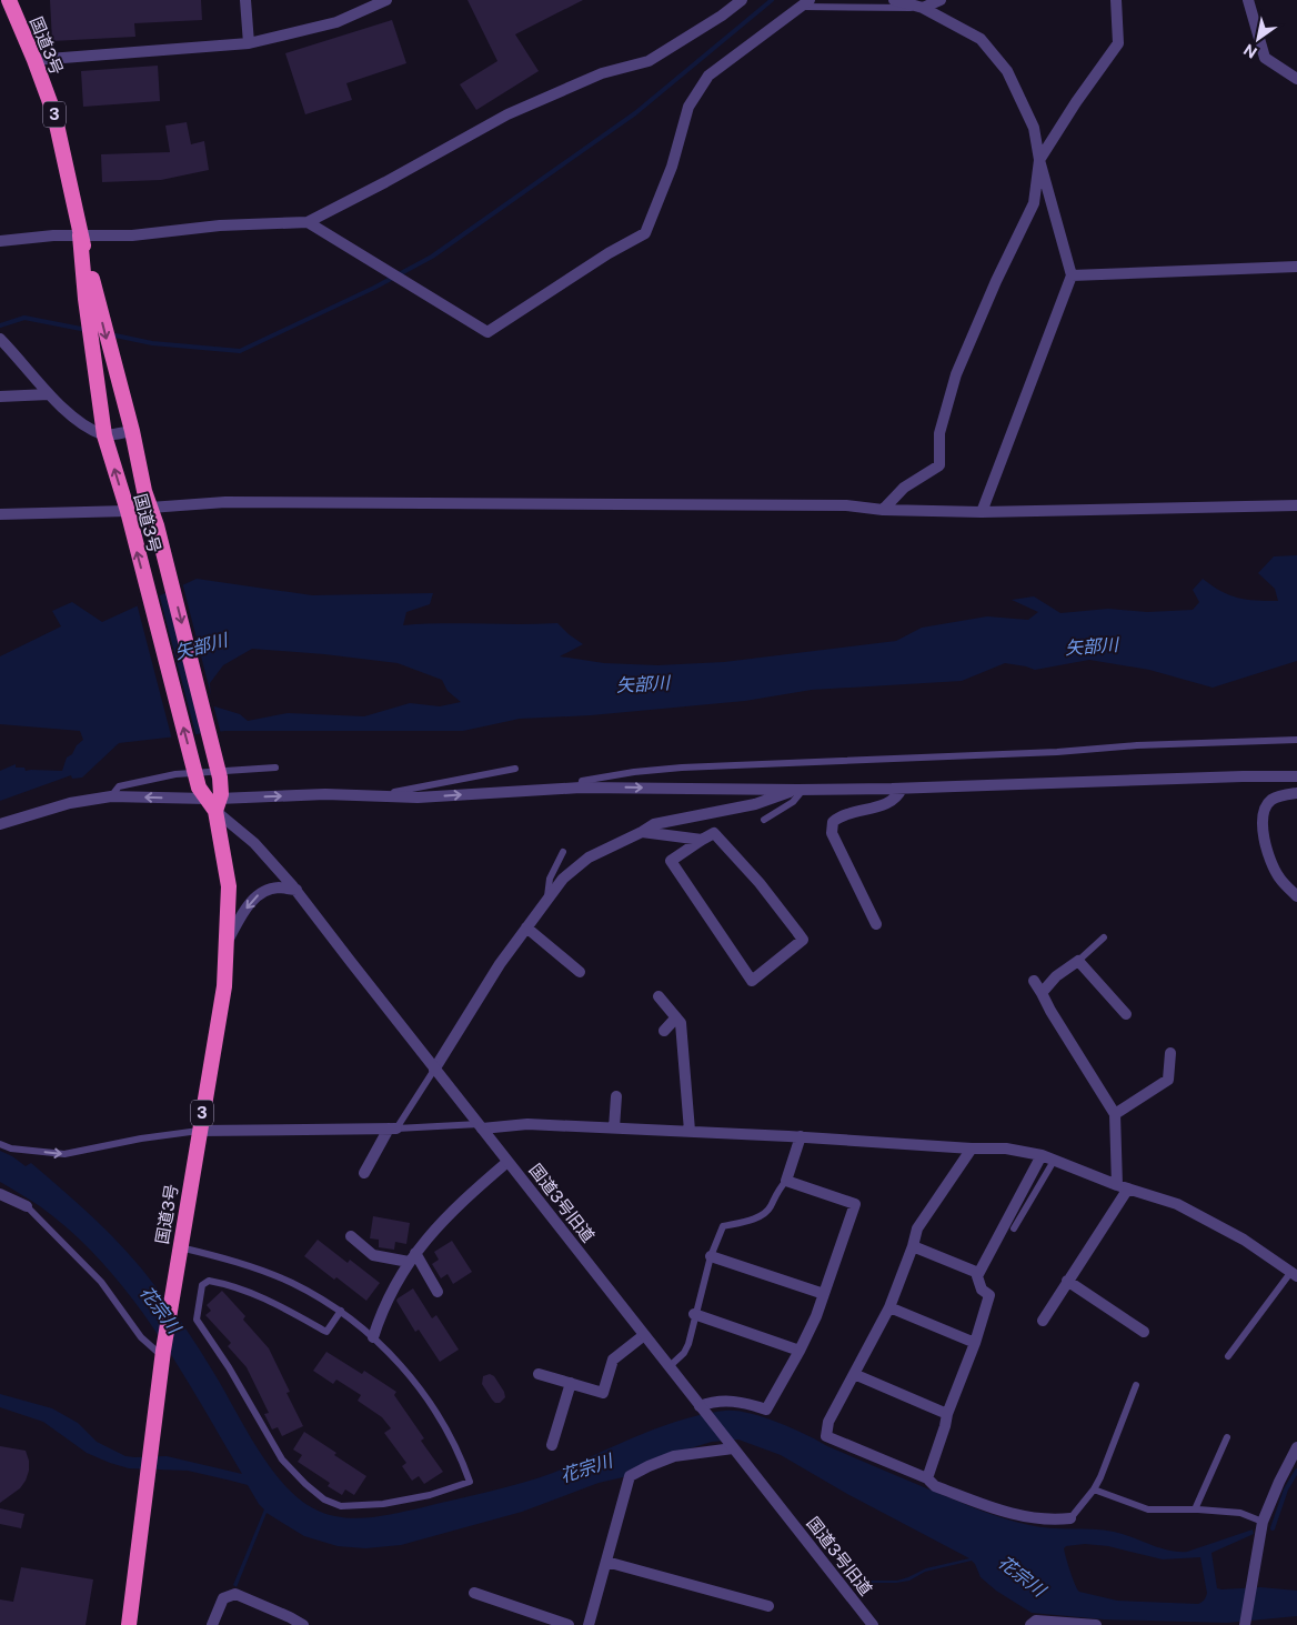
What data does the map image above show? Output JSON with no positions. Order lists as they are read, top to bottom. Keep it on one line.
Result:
{"streets":{"highway":["国道3号","3"],"street":["国道3号旧道"]},"crossings":[["国道3号","国道3号旧道"]],"water":["矢部川","花宗川"],"north":"bottom left"}
